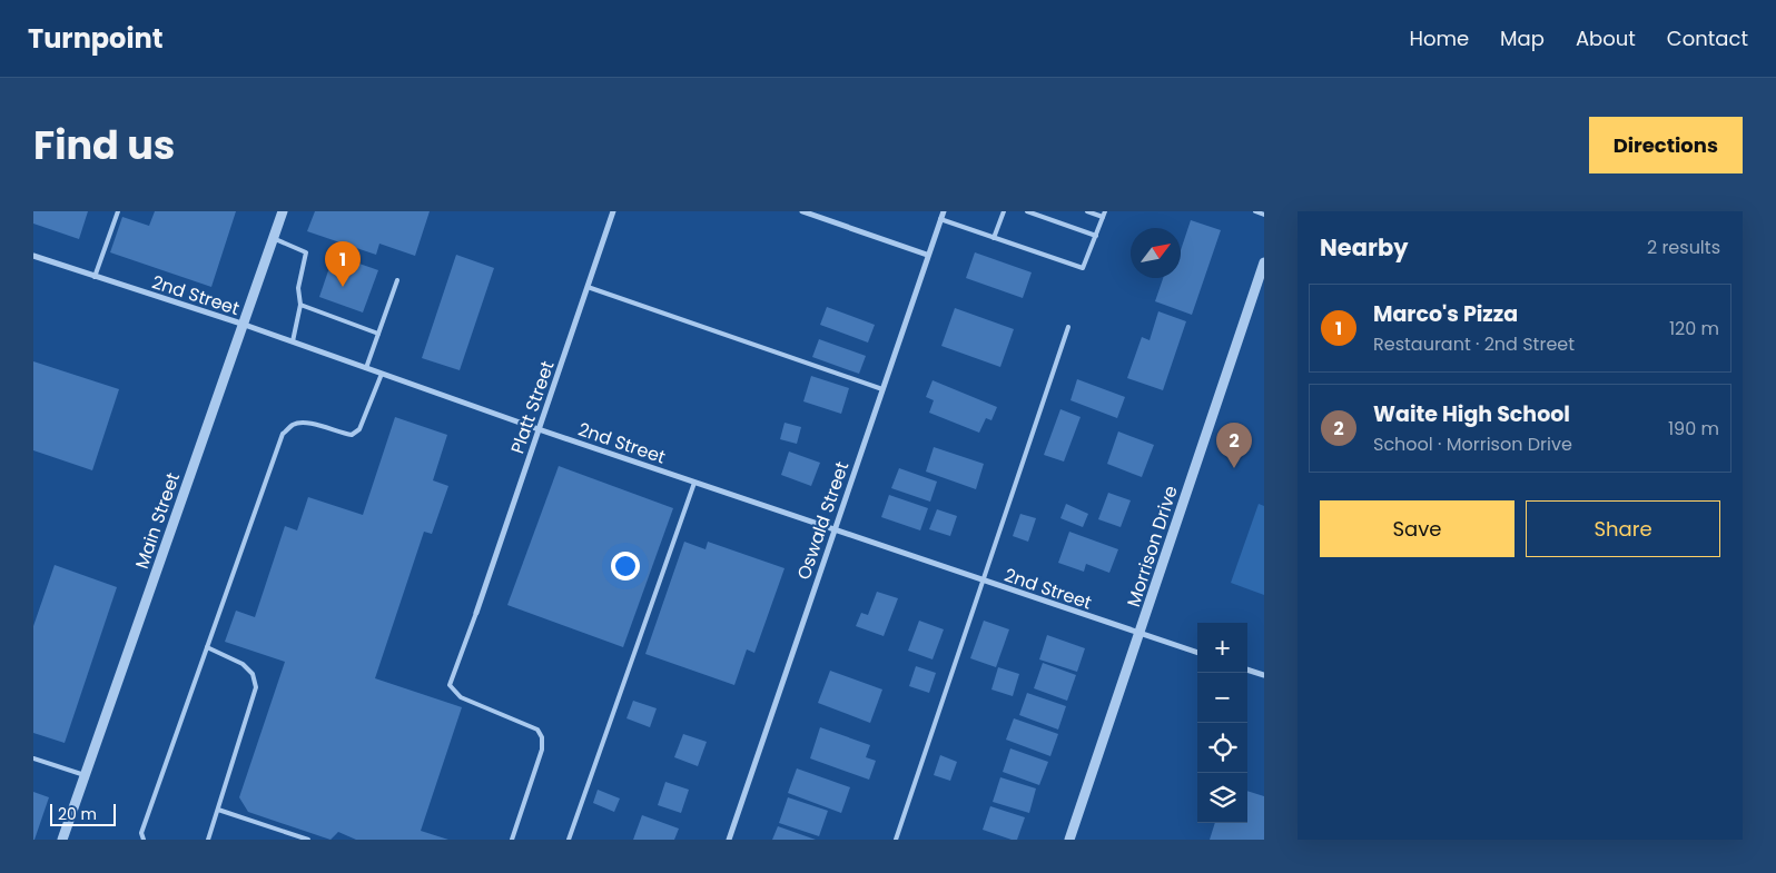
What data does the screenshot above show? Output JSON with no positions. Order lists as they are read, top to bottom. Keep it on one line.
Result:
{"streets":{"street":["2nd Street","Platt Street","Main Street","Oswald Street","Morrison Drive"]},"crossings":[["2nd Street","Platt Street"],["2nd Street","Main Street"],["2nd Street","Oswald Street"],["2nd Street","Morrison Drive"]],"scale_bar":"20 m","north":"top right","page":{"header":"Turnpoint","nav":["Home","Map","About","Contact"],"title":"Find us","buttons":["Directions",["Save","Share"]],"heading":["Nearby","2 results"],"pins":["1","2"],"list":[{"mark":"1","name":"Marco's Pizza","note":"Restaurant · 2nd Street","value":"120 m"},{"mark":"2","name":"Waite High School","note":"School · Morrison Drive","value":"190 m"}],"map_buttons":["+","−"],"scale":"20 m"}}
